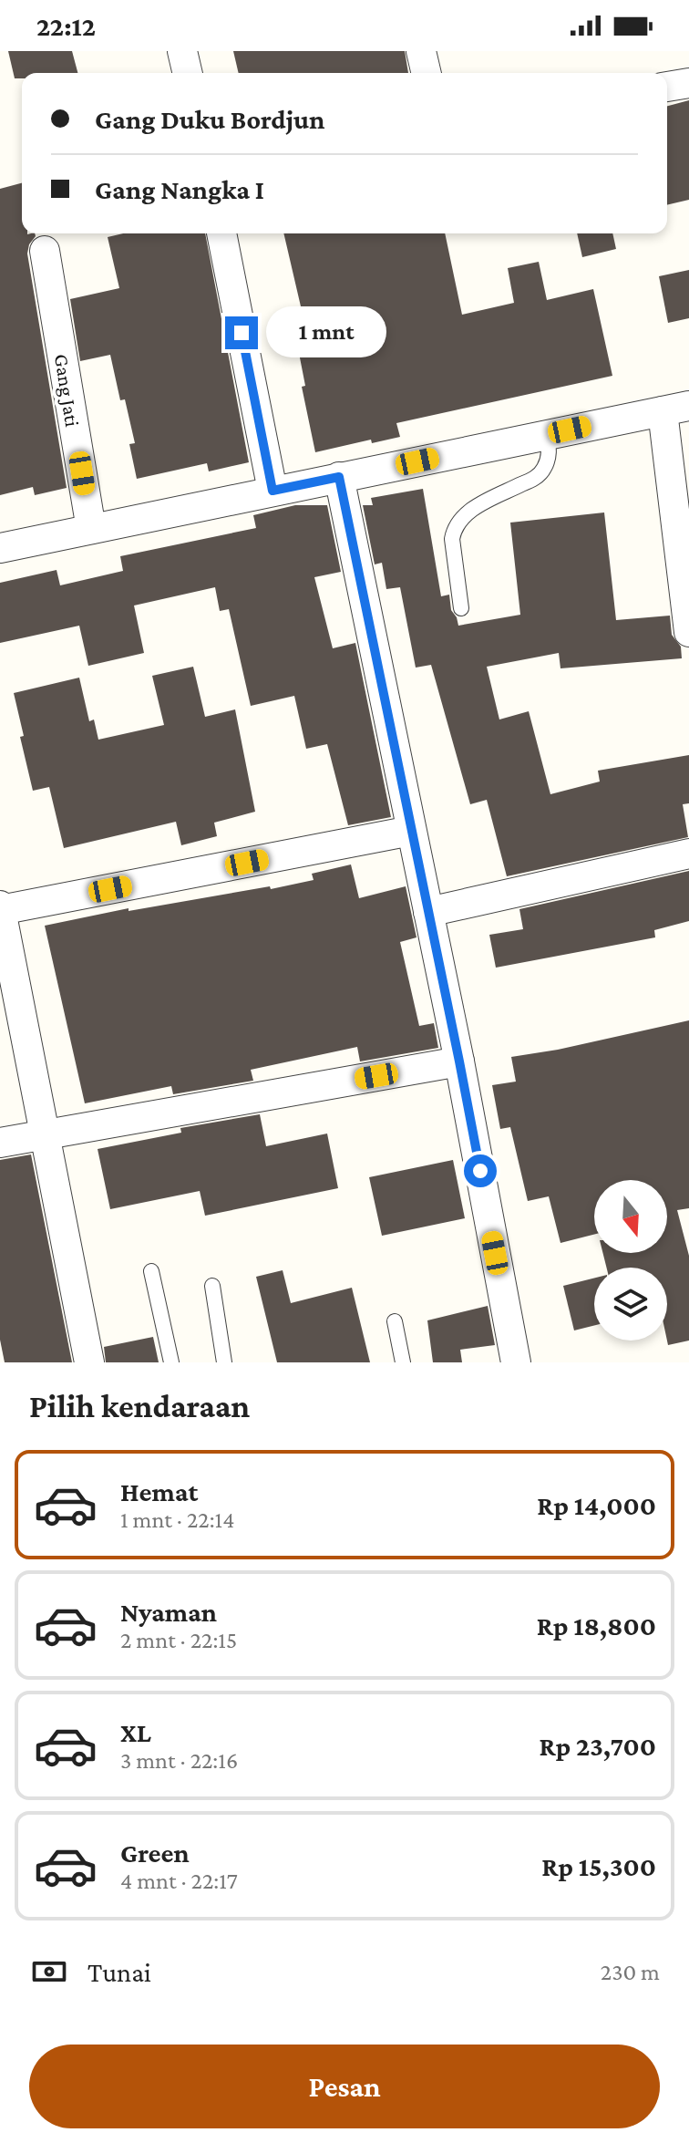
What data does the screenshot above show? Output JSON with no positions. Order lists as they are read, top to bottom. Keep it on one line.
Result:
{"streets":{"street":["Gang Jati"]},"north":"bottom","page":{"status":"22:12","banner":["Gang Duku Bordjun","Gang Nangka I"],"bubble":"1 mnt","heading":"Pilih kendaraan","list":[{"name":"Hemat","note":"1 mnt · 22:14","value":"Rp 14,000"},{"name":"Nyaman","note":"2 mnt · 22:15","value":"Rp 18,800"},{"name":"XL","note":"3 mnt · 22:16","value":"Rp 23,700"},{"name":"Green","note":"4 mnt · 22:17","value":"Rp 15,300"}],"pay":["Tunai","230 m"],"buttons":"Pesan"}}
